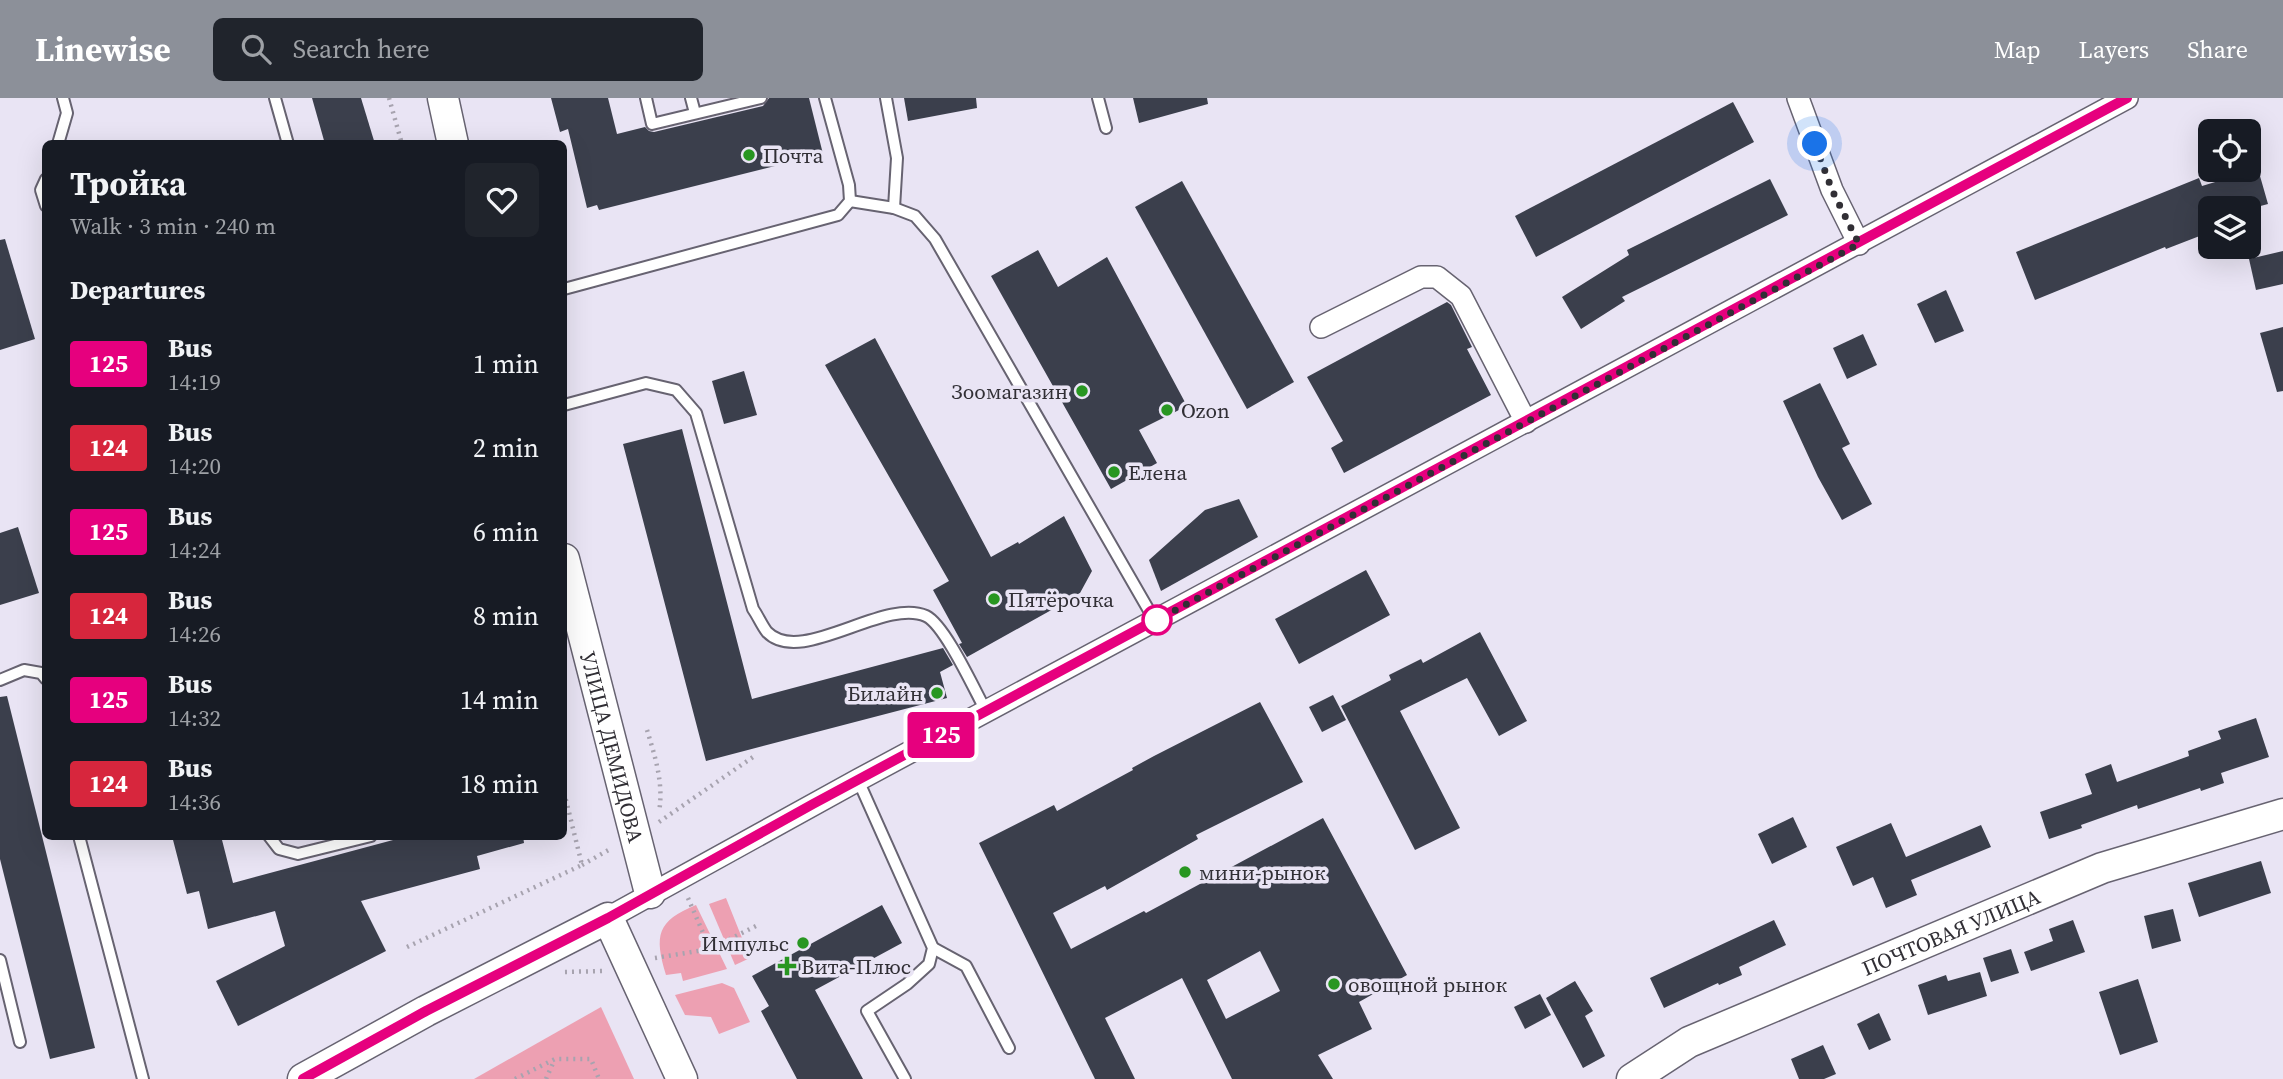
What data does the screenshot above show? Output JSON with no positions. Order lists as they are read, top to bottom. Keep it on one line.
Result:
{"streets":{"main road":["УЛИЦА ДЕМИДОВА","ПОЧТОВАЯ УЛИЦА"]},"places":{"other":["Почта","Зоомагазин","Ozon","Елена","Пятёрочка","Билайн","мини-рынок","Импульс","овощной рынок"],"health":["Вита-Плюс"]},"lines":["bus line 125"],"page":{"header":"Linewise","search":"Search here","nav":["Map","Layers","Share"],"on_map":"125","heading":[["Тройка","Walk · 3 min · 240 m"],"Departures"],"list":[{"mark":"125","name":"Bus","note":"14:19","value":"1 min"},{"mark":"124","name":"Bus","note":"14:20","value":"2 min"},{"mark":"125","name":"Bus","note":"14:24","value":"6 min"},{"mark":"124","name":"Bus","note":"14:26","value":"8 min"},{"mark":"125","name":"Bus","note":"14:32","value":"14 min"},{"mark":"124","name":"Bus","note":"14:36","value":"18 min"}]}}
